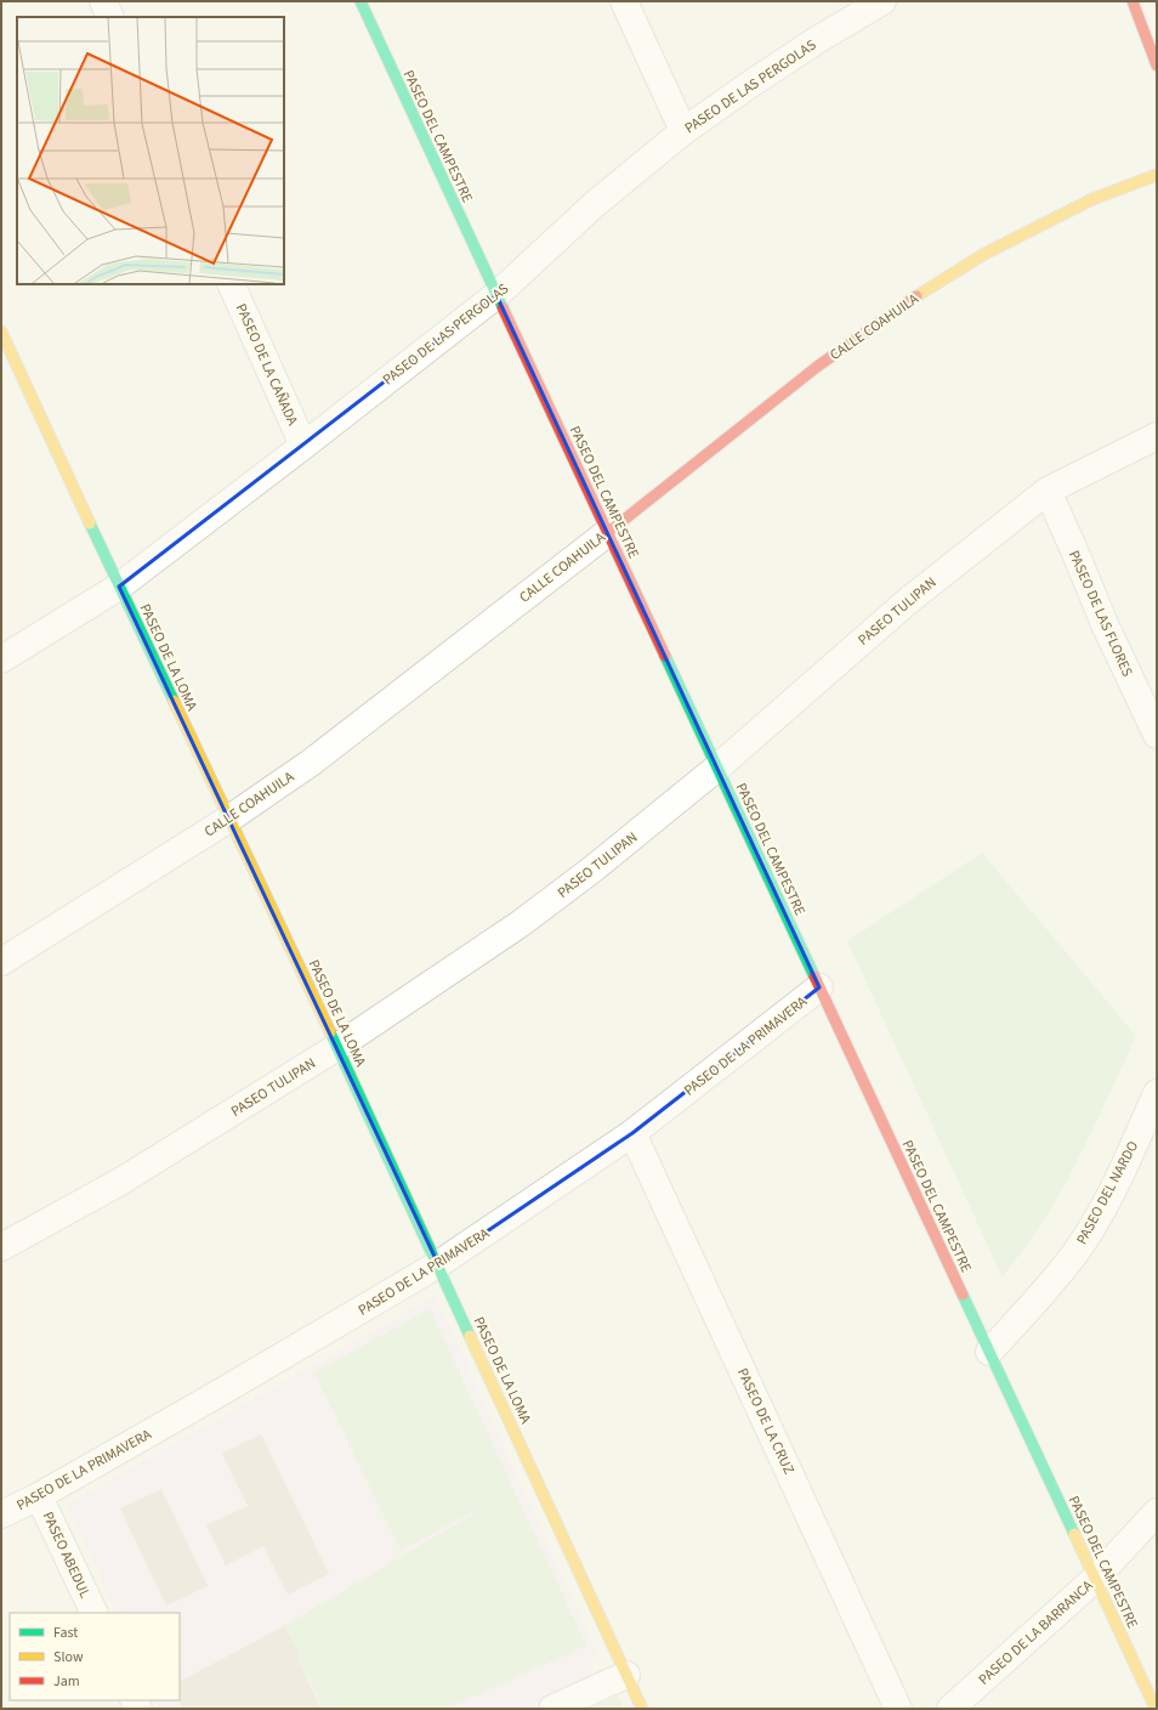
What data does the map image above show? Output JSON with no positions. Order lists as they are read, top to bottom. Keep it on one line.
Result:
{"streets":{"street":["PASEO DE LAS PERGOLAS","PASEO DEL CAMPESTRE","CALLE COAHUILA","PASEO DE LA CAÑADA","PASEO TULIPAN","PASEO DE LAS FLORES","PASEO DE LA LOMA","PASEO DE LA PRIMAVERA","PASEO DEL NARDO","PASEO DE LA CRUZ","PASEO ABEDUL","PASEO DE LA BARRANCA"]},"crossings":[["PASEO DE LAS PERGOLAS","PASEO DEL CAMPESTRE"],["PASEO DE LAS PERGOLAS","PASEO DE LA CAÑADA"],["PASEO DE LAS PERGOLAS","PASEO DE LA LOMA"],["PASEO DEL CAMPESTRE","CALLE COAHUILA"],["PASEO DEL CAMPESTRE","PASEO TULIPAN"],["PASEO DEL CAMPESTRE","PASEO DE LA PRIMAVERA"],["PASEO DEL CAMPESTRE","PASEO DEL NARDO"],["PASEO DEL CAMPESTRE","PASEO DE LA BARRANCA"],["CALLE COAHUILA","PASEO DE LA LOMA"],["PASEO TULIPAN","PASEO DE LAS FLORES"],["PASEO TULIPAN","PASEO DE LA LOMA"],["PASEO DE LA LOMA","PASEO DE LA PRIMAVERA"],["PASEO DE LA PRIMAVERA","PASEO DE LA CRUZ"],["PASEO DE LA PRIMAVERA","PASEO ABEDUL"]],"legend":["Fast","Slow","Jam"]}
